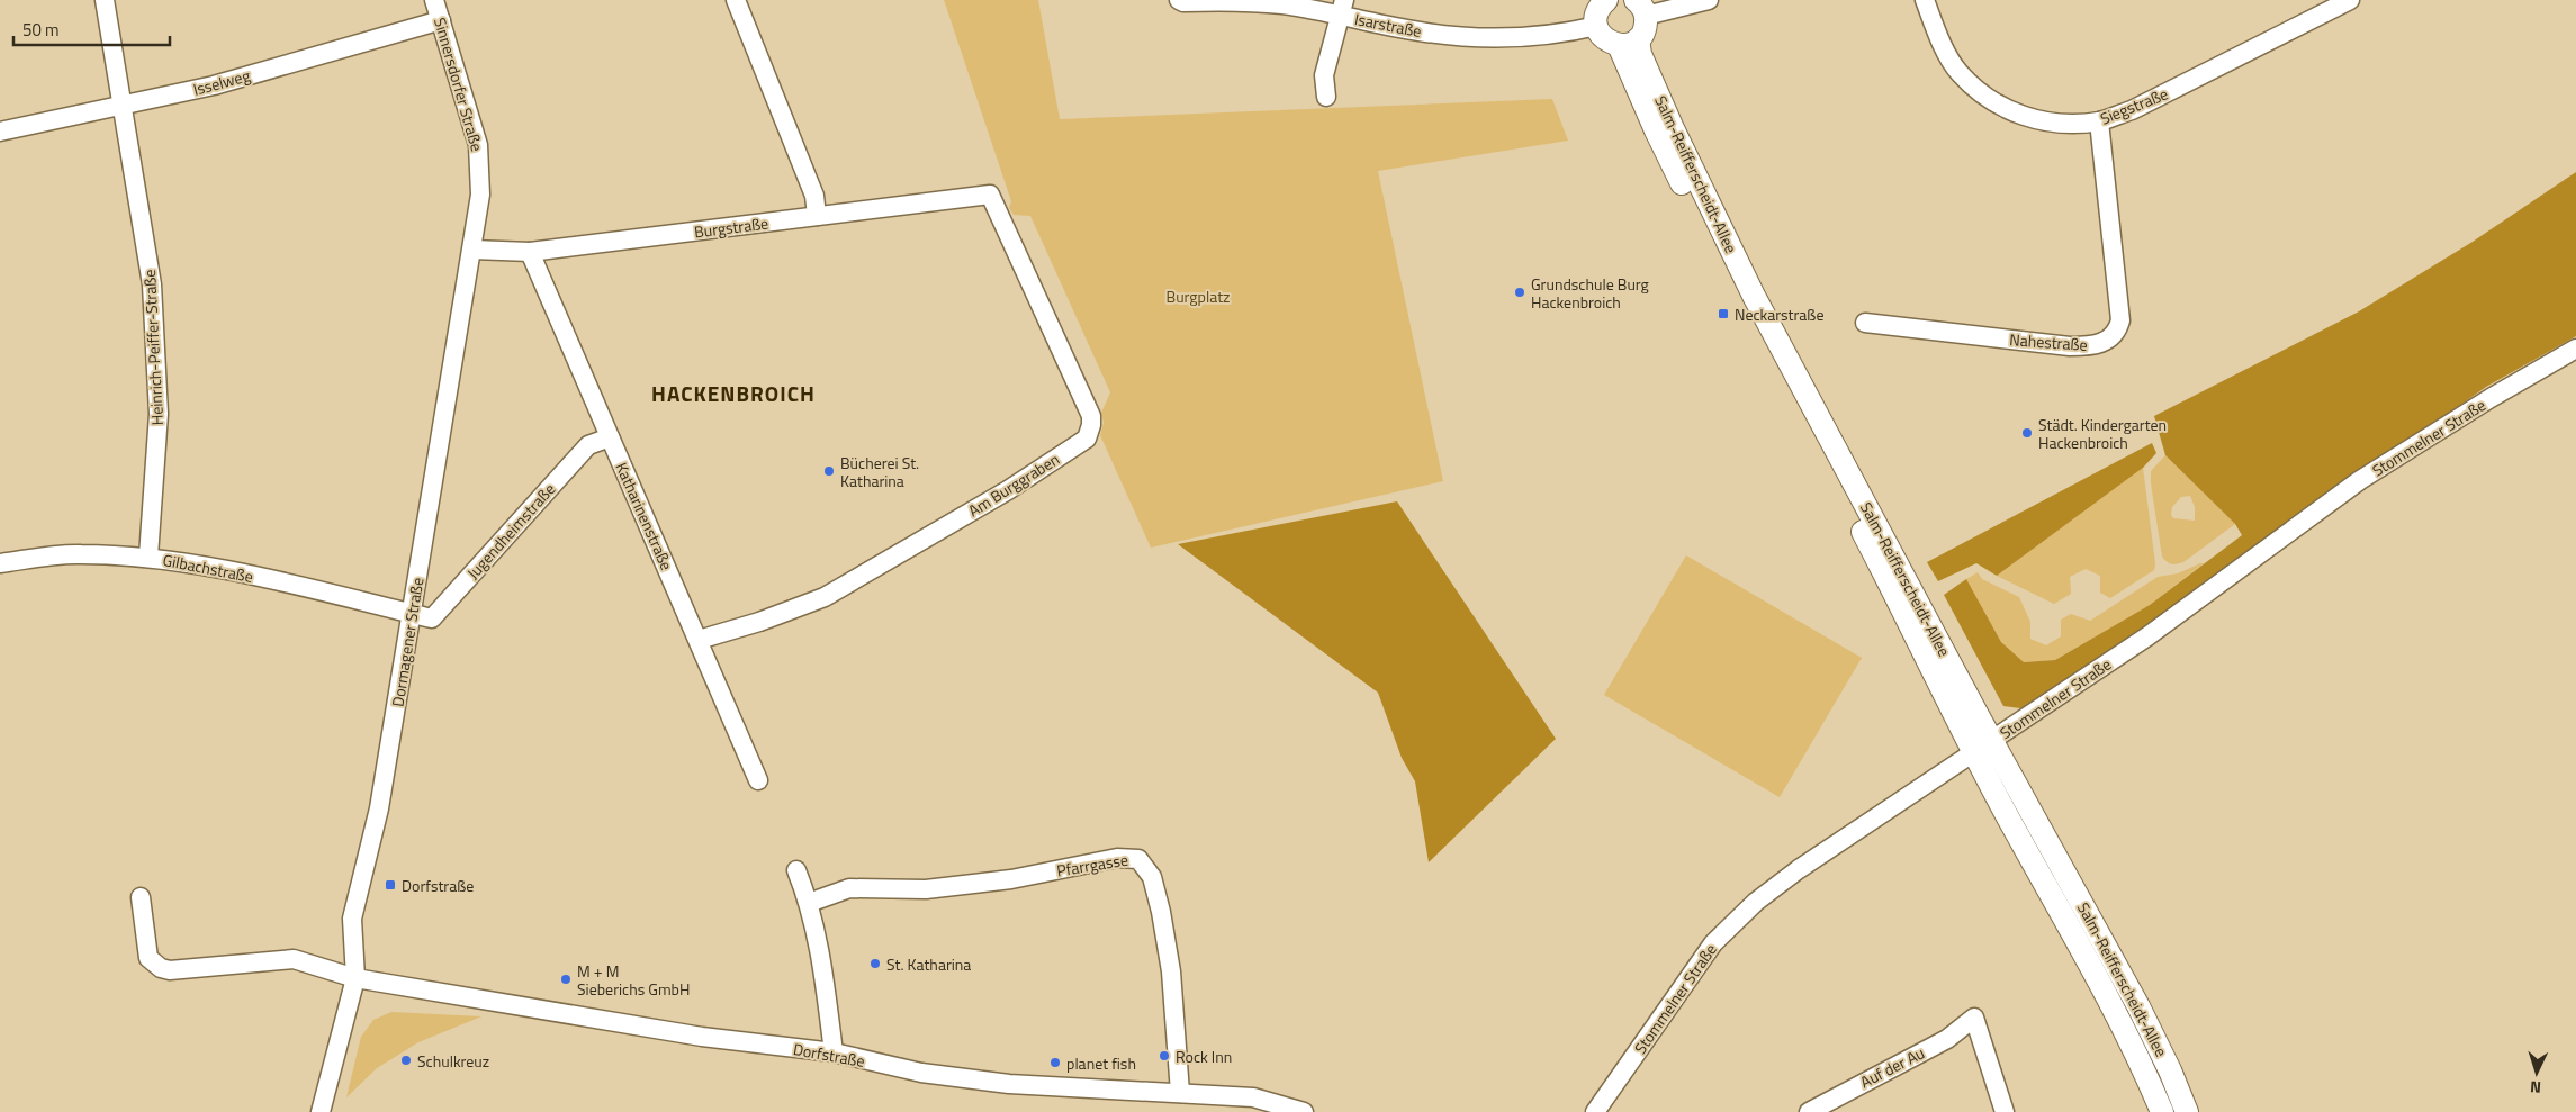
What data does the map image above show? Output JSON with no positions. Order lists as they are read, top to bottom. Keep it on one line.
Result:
{"streets":{"street":["Isarstraße","Isselweg","Sinnersdorfer Straße","Siegstraße","Salm-Reifferscheidt-Allee","Burgstraße","Nahestraße","Heinrich-Peiffer-Straße","Stommelner Straße","Am Burggraben","Katharinenstraße","Jugendheimstraße","Gilbachstraße","Dormagener Straße","Pfarrgasse","Dorfstraße","Auf der Au"]},"crossings":[["Isselweg","Sinnersdorfer Straße"],["Isselweg","Heinrich-Peiffer-Straße"],["Sinnersdorfer Straße","Dormagener Straße"],["Siegstraße","Nahestraße"],["Salm-Reifferscheidt-Allee","Stommelner Straße"],["Burgstraße","Am Burggraben"],["Burgstraße","Katharinenstraße"],["Burgstraße","Dormagener Straße"],["Heinrich-Peiffer-Straße","Gilbachstraße"],["Am Burggraben","Katharinenstraße"],["Katharinenstraße","Jugendheimstraße"],["Jugendheimstraße","Gilbachstraße"],["Jugendheimstraße","Dormagener Straße"],["Gilbachstraße","Dormagener Straße"],["Dormagener Straße","Dorfstraße"],["Pfarrgasse","Dorfstraße"]],"districts":["HACKENBROICH"],"parks":["Burgplatz"],"places":{"other":["Grundschule Burg Hackenbroich","Städt. Kindergarten Hackenbroich","Bücherei St. Katharina","St. Katharina","M + M Sieberichs GmbH","Rock Inn","Schulkreuz","planet fish"],"transit":["Neckarstraße","Dorfstraße"]},"scale_bar":"50 m","north":"bottom"}
